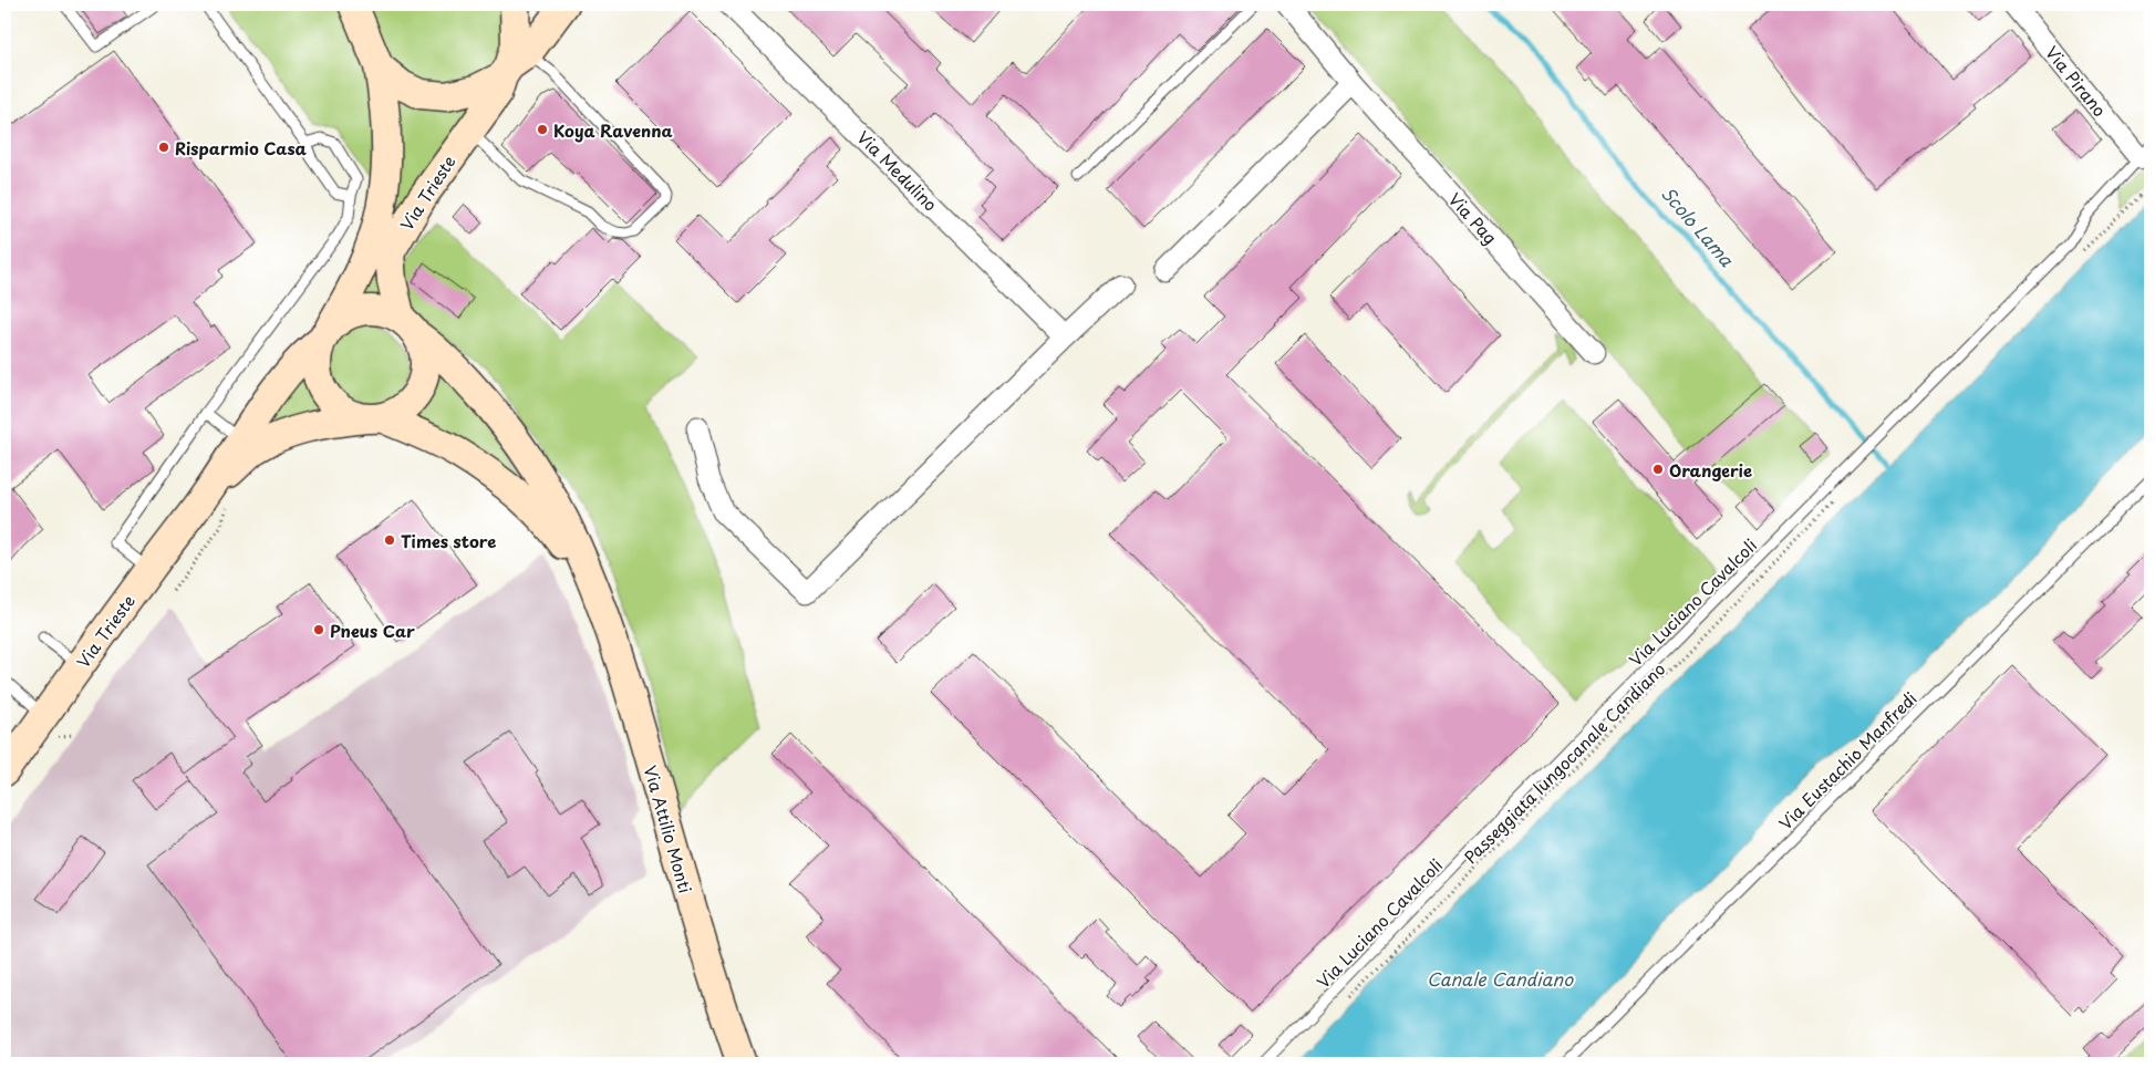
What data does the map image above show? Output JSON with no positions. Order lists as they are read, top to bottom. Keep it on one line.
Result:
{"streets":{"main road":["Via Trieste","Via Attilio Monti"],"street":["Via Pirano","Via Medulino","Via Pag"],"lane":["Via Luciano Cavalcoli","Via Eustachio Manfredi"],"path":["Passeggiata lungocanale Candiano"]},"crossings":[["Via Pirano","Via Luciano Cavalcoli"],["Via Trieste","Via Attilio Monti"]],"water":["Scolo Lama","Canale Candiano"],"places":["Koya Ravenna","Risparmio Casa","Orangerie","Times store","Pneus Car"]}
